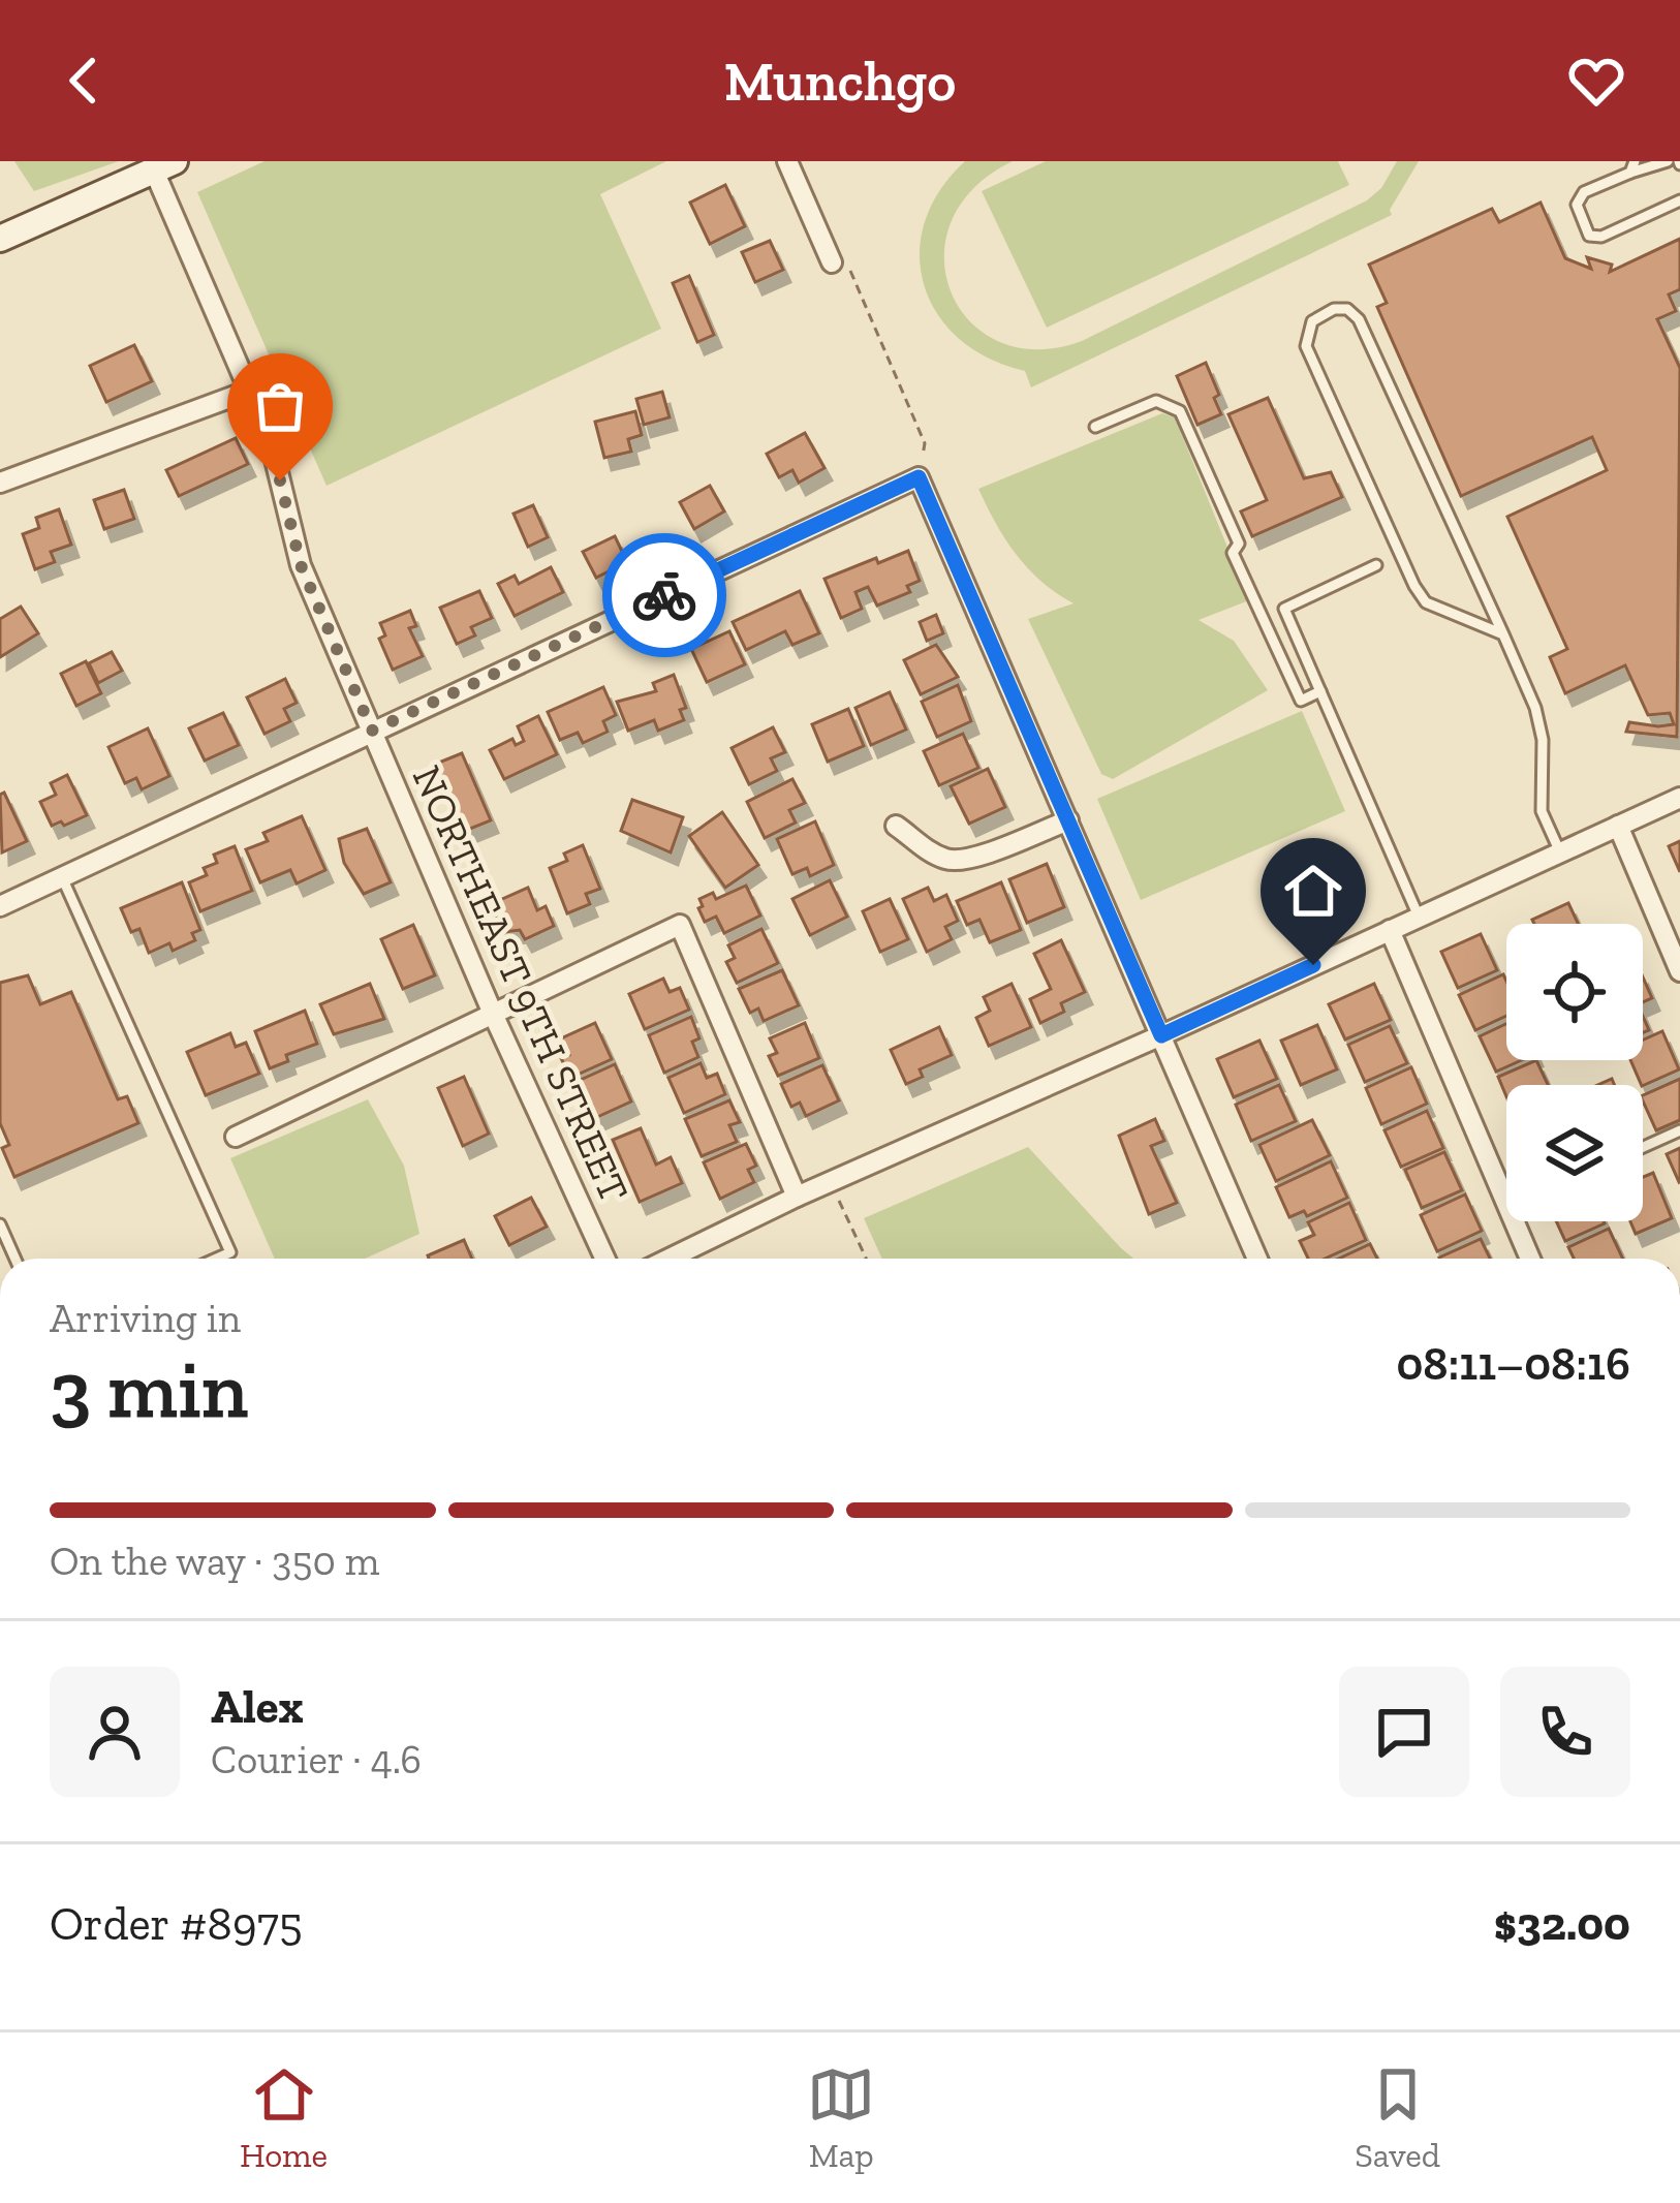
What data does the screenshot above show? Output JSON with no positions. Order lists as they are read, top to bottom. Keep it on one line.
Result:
{"streets":{"street":["NORTHEAST 9TH STREET"]},"page":{"header":"Munchgo","heading":["3 min","Arriving in","08:11–08:16"],"panel":["Alex","Courier · 4.6","Order #8975","$32.00"],"bar":"On the way · 350 m","tabs":["Home","Map","Saved"]}}
